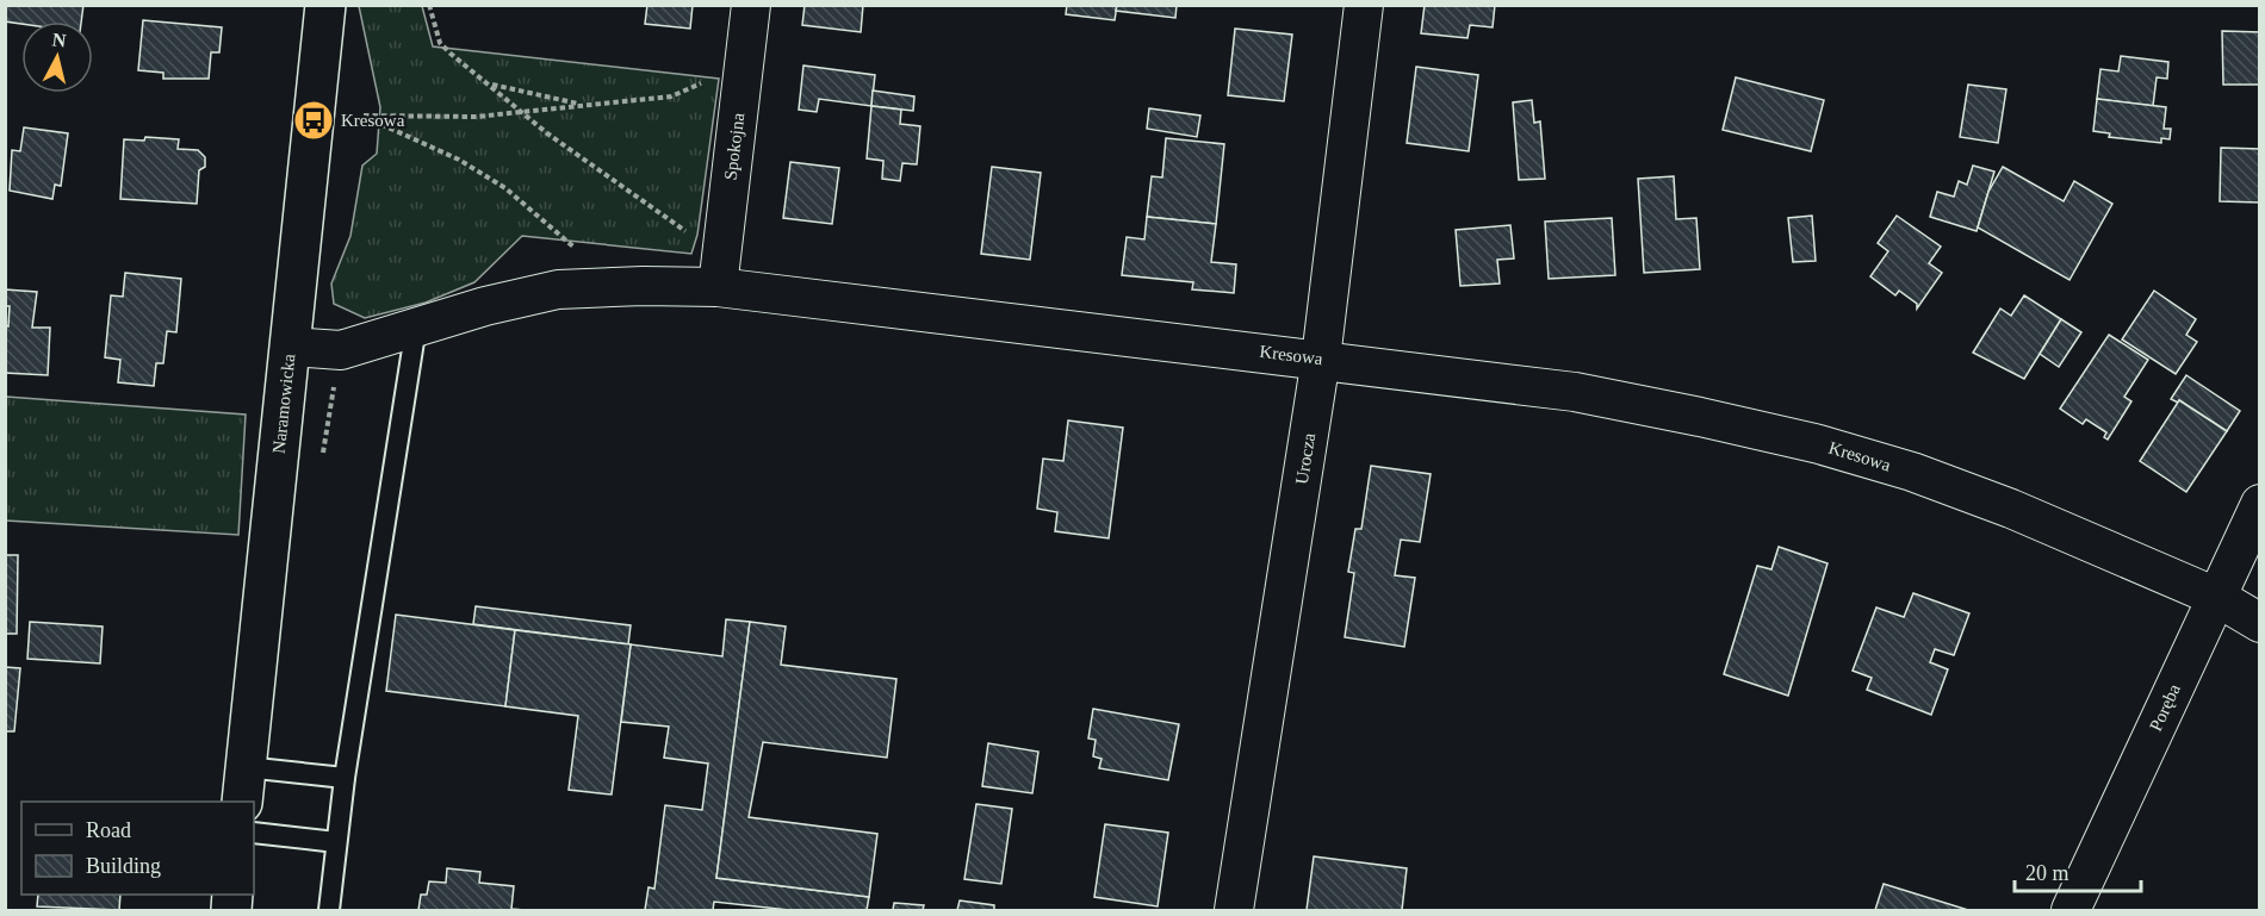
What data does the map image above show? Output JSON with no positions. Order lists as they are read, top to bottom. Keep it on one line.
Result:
{"streets":{"street":["Spokojna","Kresowa","Naramowicka","Urocza","Poręba"]},"crossings":[["Spokojna","Kresowa"],["Kresowa","Naramowicka"],["Kresowa","Urocza"],["Kresowa","Poręba"]],"places":{"bus stop":["Kresowa"]},"legend":["Road","Building"],"scale_bar":"20 m","north":"top"}
